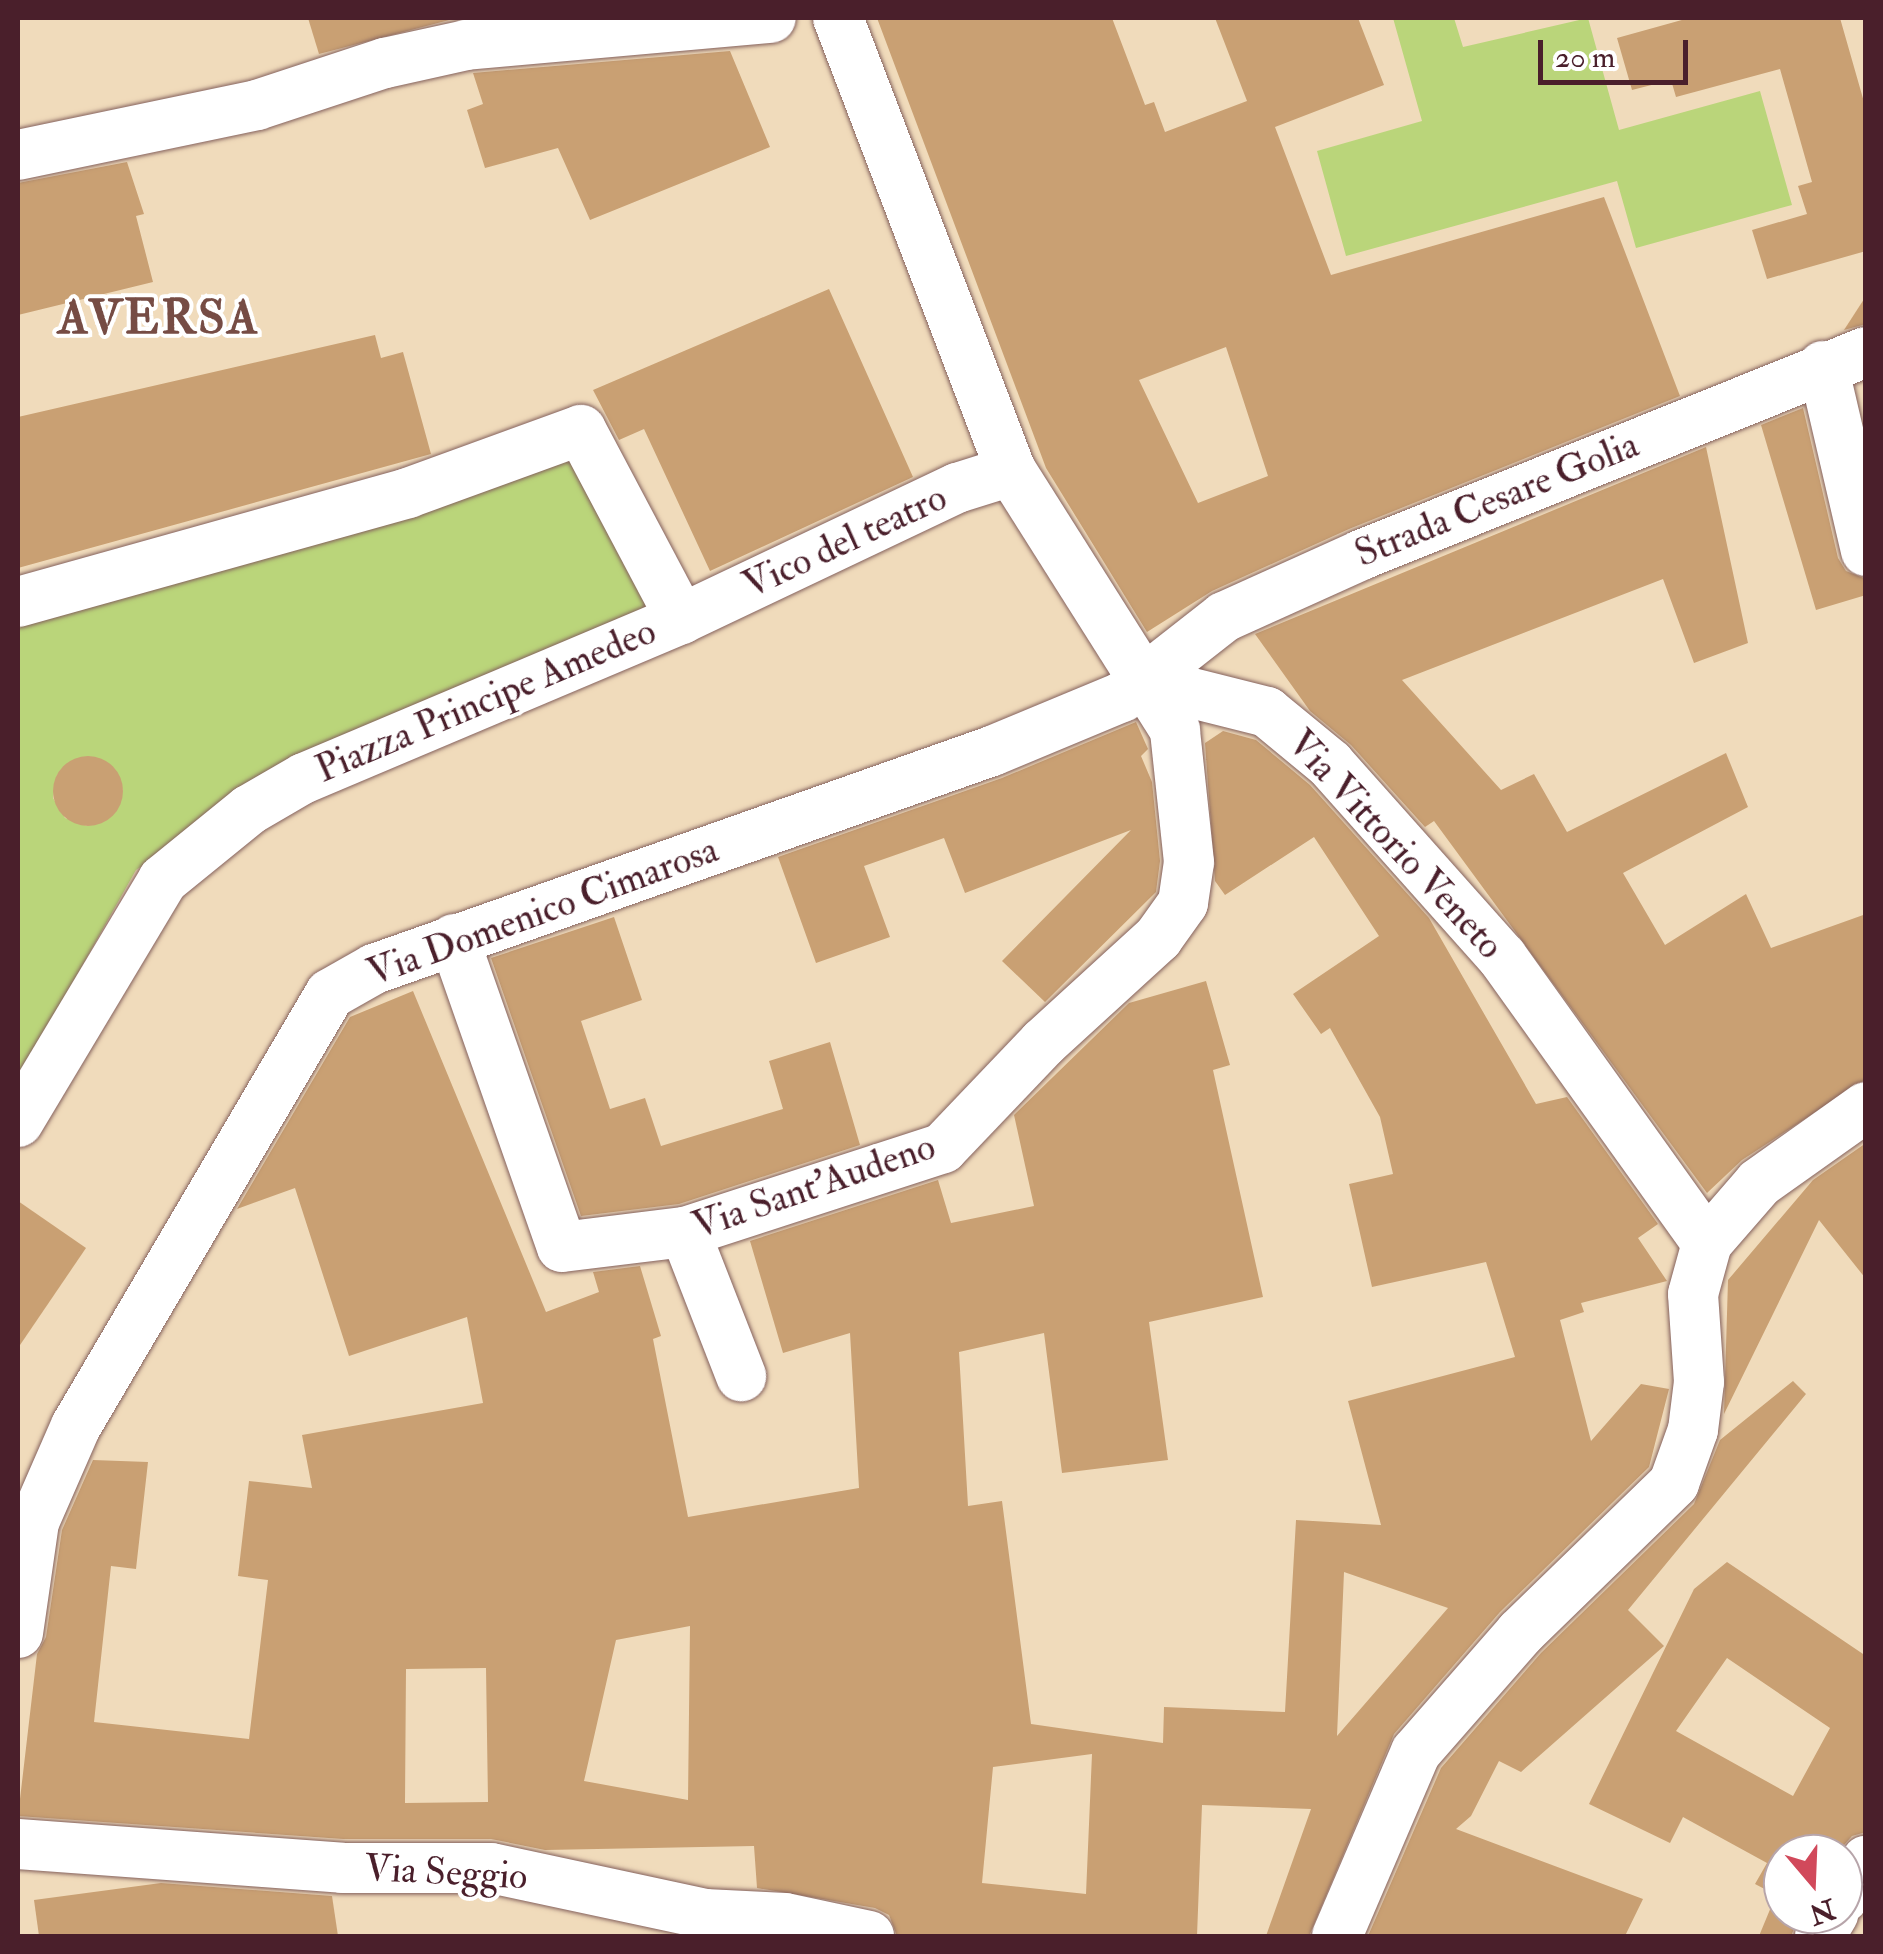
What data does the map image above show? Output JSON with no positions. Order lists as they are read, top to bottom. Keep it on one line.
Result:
{"streets":{"street":["Strada Cesare Golia","Vico del teatro","Piazza Principe Amedeo","Via Vittorio Veneto","Via Domenico Cimarosa","Via Sant'Audeno","Via Seggio"]},"crossings":[["Strada Cesare Golia","Via Vittorio Veneto"],["Strada Cesare Golia","Via Domenico Cimarosa"],["Strada Cesare Golia","Via Sant'Audeno"],["Vico del teatro","Piazza Principe Amedeo"],["Via Vittorio Veneto","Via Domenico Cimarosa"],["Via Vittorio Veneto","Via Sant'Audeno"],["Via Domenico Cimarosa","Via Sant'Audeno"]],"districts":["AVERSA"],"scale_bar":"20 m","north":"bottom"}
